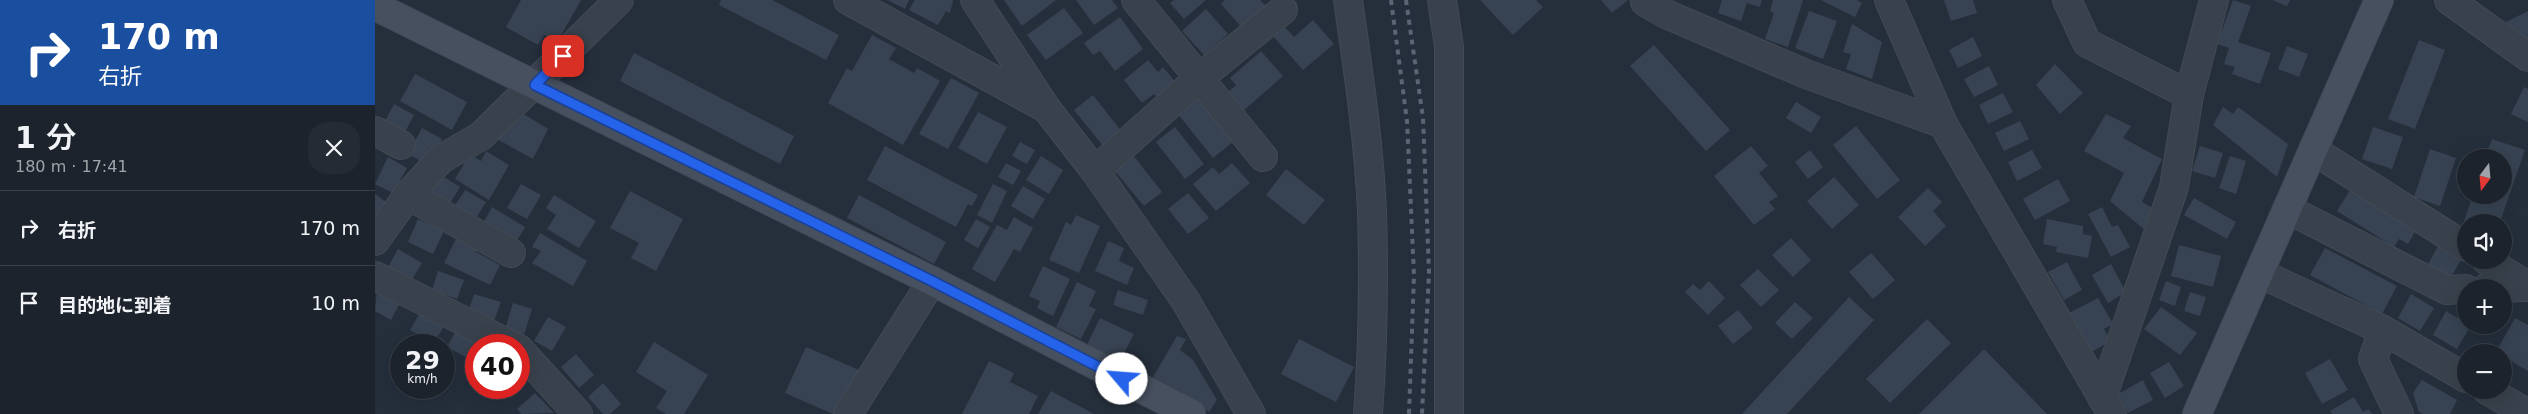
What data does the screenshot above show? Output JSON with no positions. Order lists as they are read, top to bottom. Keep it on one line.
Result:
{"north":"bottom","page":{"turn":["170 m","右折"],"heading":["1 分","180 m · 17:41"],"map_buttons":["+","−"],"list":[{"name":"右折","value":"170 m"},{"name":"目的地に到着","value":"10 m"}],"speed":"29 km/h","limit":"40"}}
